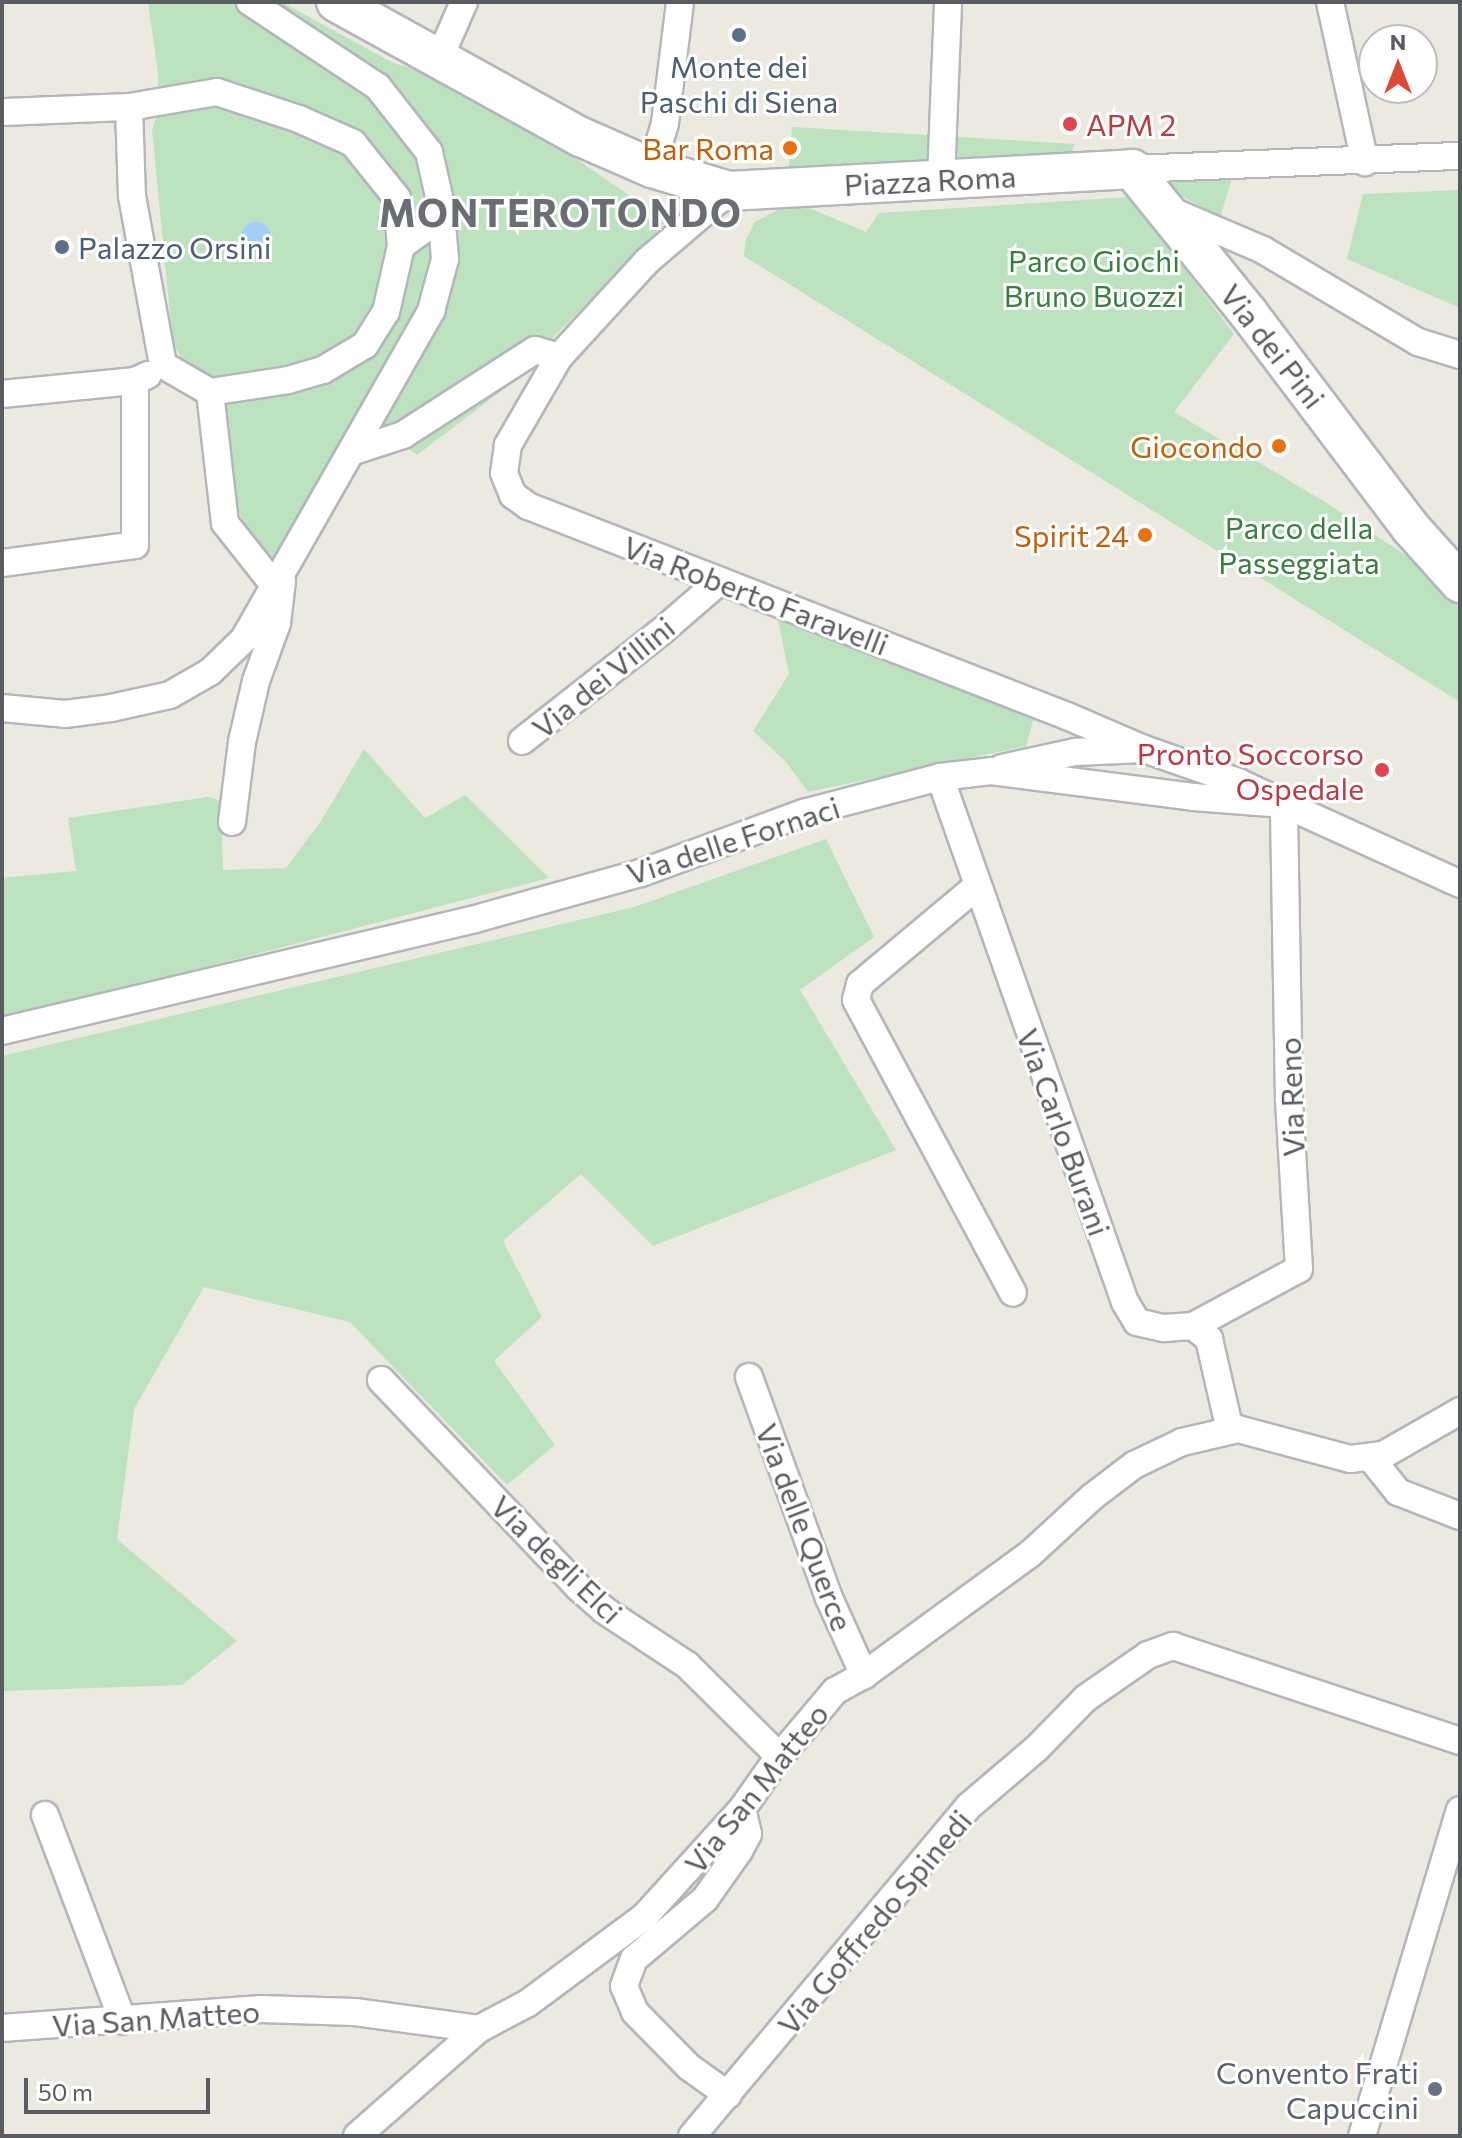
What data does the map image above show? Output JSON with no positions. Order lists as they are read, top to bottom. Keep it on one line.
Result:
{"streets":{"main road":["Piazza Roma","Via dei Pini"],"street":["Via Roberto Faravelli","Via dei Villini","Via delle Fornaci","Via Reno","Via Carlo Burani","Via delle Querce","Via degli Elci","Via San Matteo","Via Goffredo Spinedi"]},"crossings":[["Piazza Roma","Via dei Pini"],["Piazza Roma","Via Roberto Faravelli"],["Via Roberto Faravelli","Via dei Villini"],["Via Roberto Faravelli","Via delle Fornaci"],["Via Roberto Faravelli","Via Reno"],["Via delle Fornaci","Via Reno"],["Via delle Fornaci","Via Carlo Burani"],["Via Reno","Via Carlo Burani"],["Via delle Querce","Via San Matteo"],["Via degli Elci","Via San Matteo"]],"districts":["MONTEROTONDO"],"parks":["Parco Giochi Bruno Buozzi","Parco della Passeggiata"],"places":["Monte dei Paschi di Siena","APM 2","Bar Roma","Palazzo Orsini","Giocondo","Spirit 24","Pronto Soccorso Ospedale","Convento Frati Capuccini"],"scale_bar":"50 m","north":"top"}
